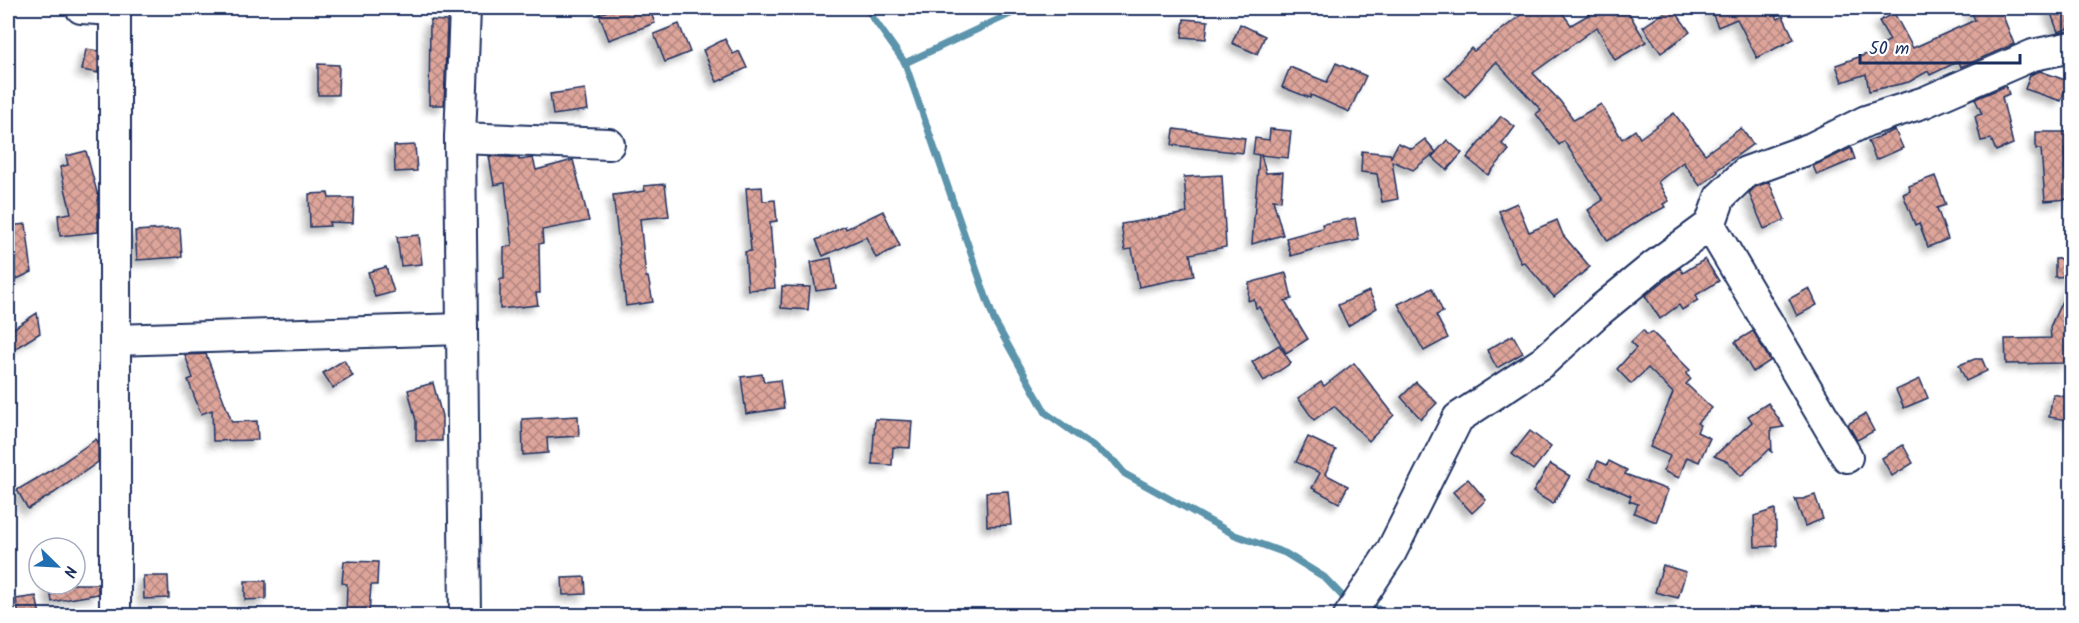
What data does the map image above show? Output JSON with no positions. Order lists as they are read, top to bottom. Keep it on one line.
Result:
{"scale_bar":"50 m","north":"bottom right"}
